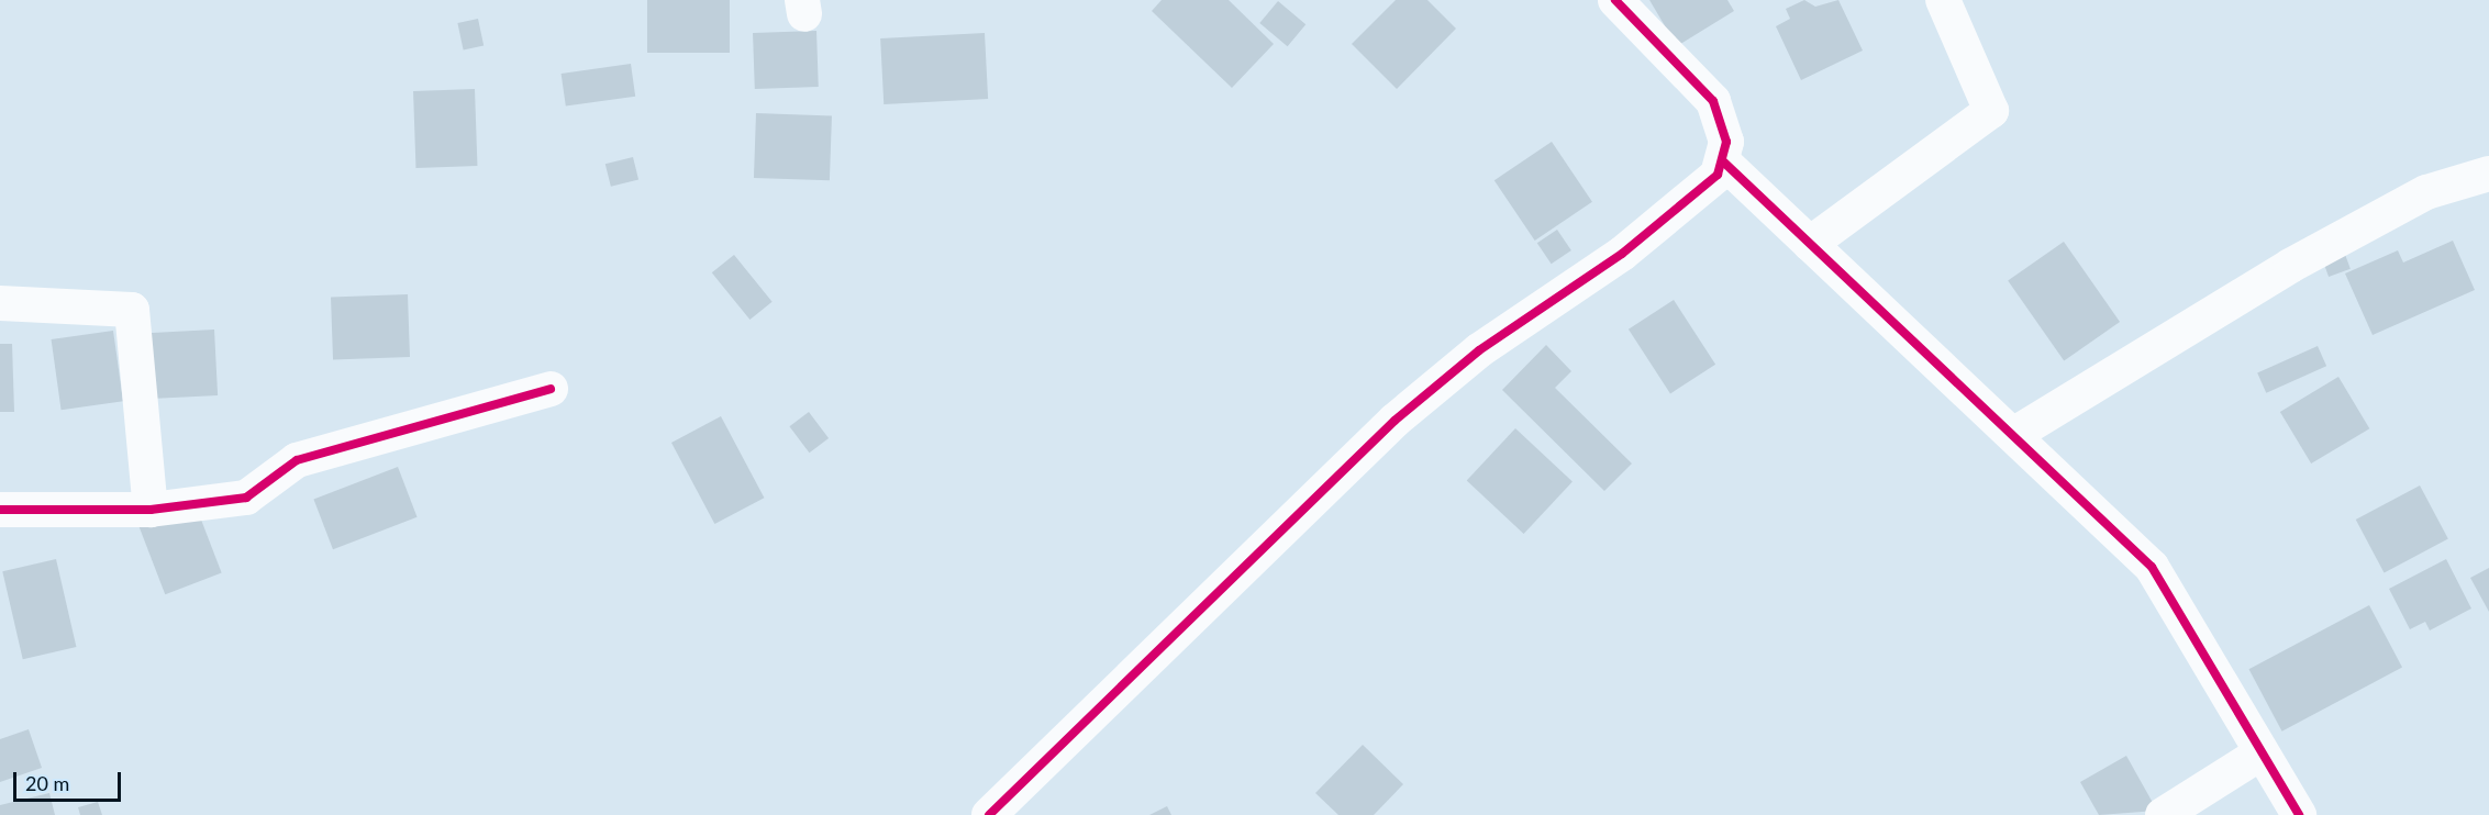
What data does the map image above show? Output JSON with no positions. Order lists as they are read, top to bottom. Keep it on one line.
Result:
{"scale_bar":"20 m"}
